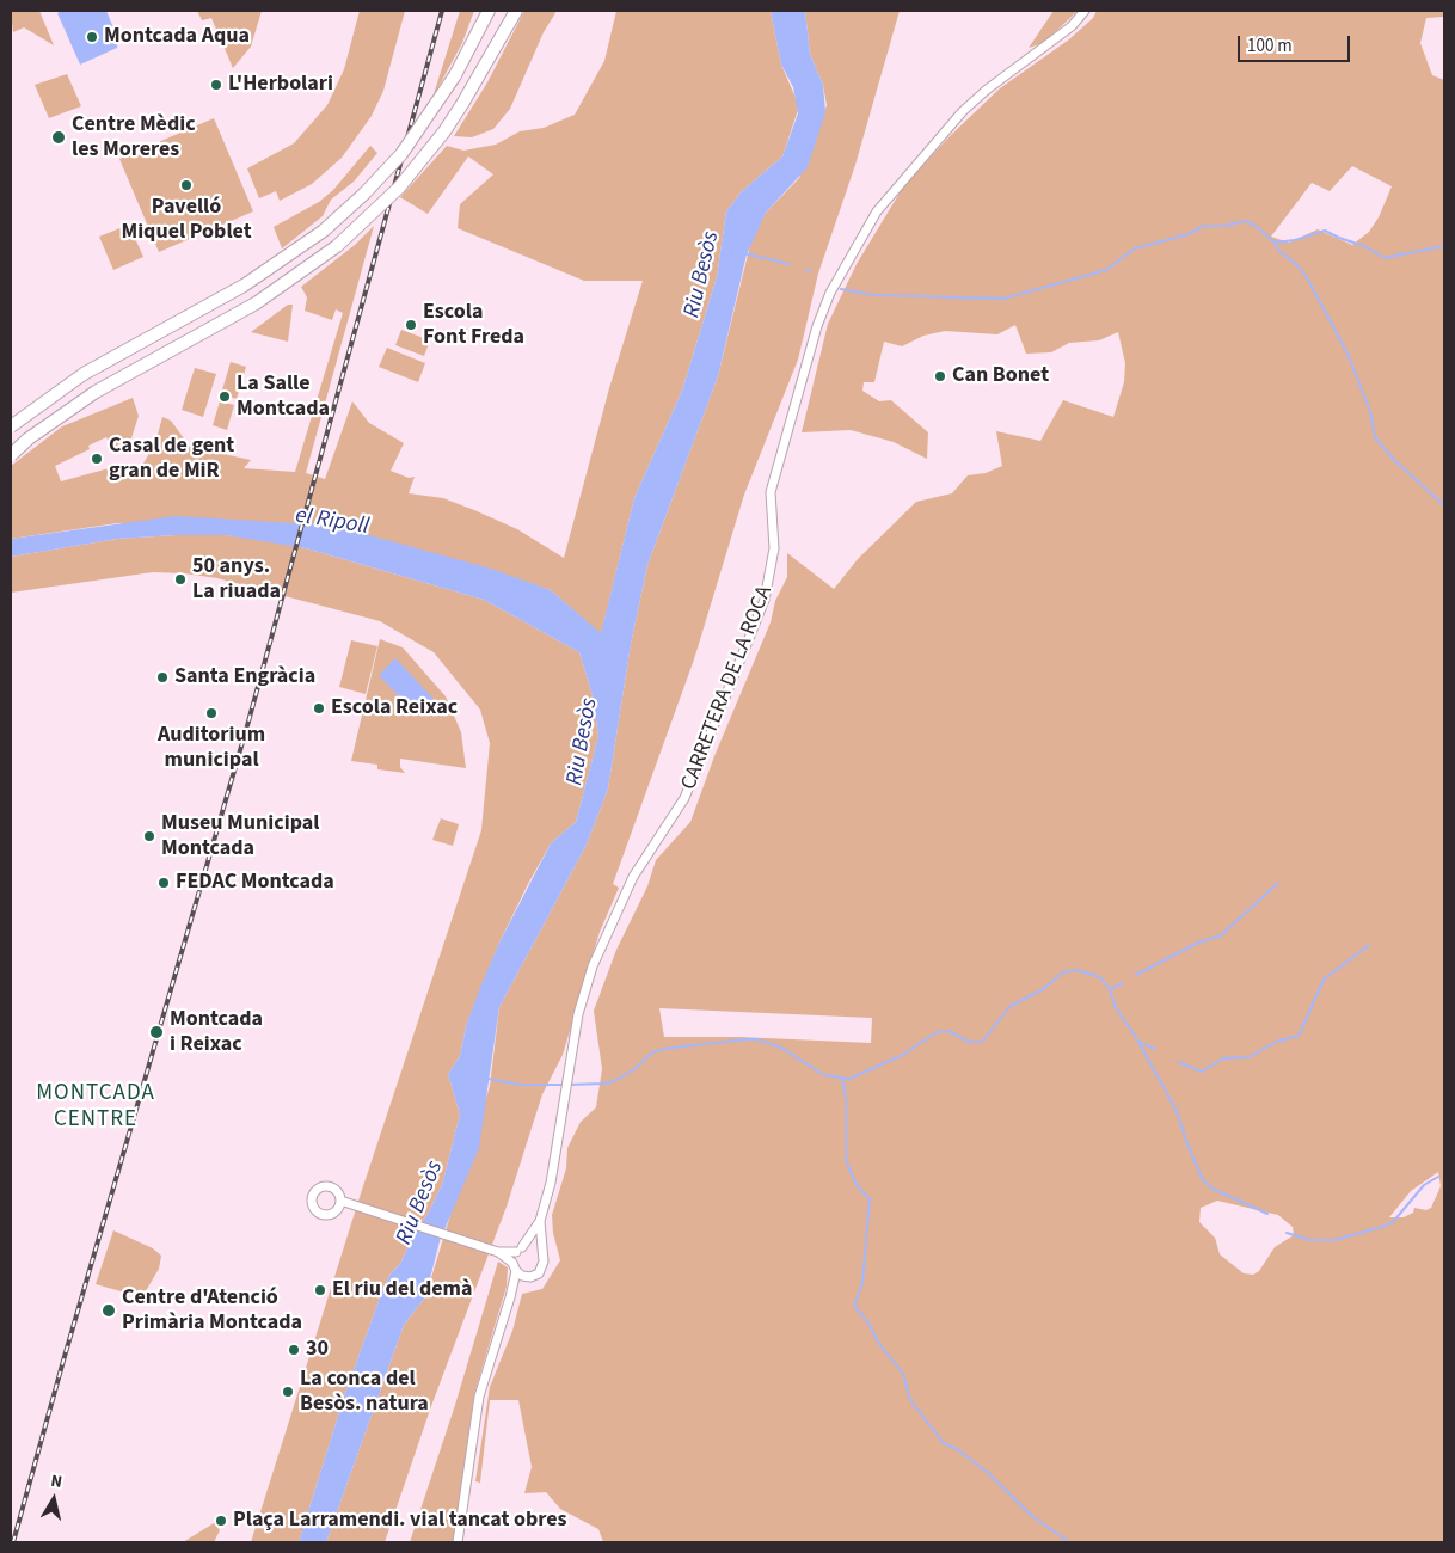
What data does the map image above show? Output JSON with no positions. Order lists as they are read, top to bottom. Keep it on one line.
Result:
{"streets":{"street":["CARRETERA DE LA ROCA"]},"districts":["MONTCADA CENTRE"],"water":["Riu Besòs","el Ripoll"],"places":["Montcada Aqua","L'Herbolari","Centre Mèdic les Moreres","Pavelló Miquel Poblet","Escola Font Freda","Can Bonet","La Salle Montcada","Casal de gent gran de MiR","50 anys. La riuada","Santa Engràcia","Escola Reixac","Auditorium municipal","Museu Municipal Montcada","FEDAC Montcada","Montcada i Reixac","El riu del demà","Centre d'Atenció Primària Montcada","30","La conca del Besòs. natura","Plaça Larramendi. vial tancat obres"],"scale_bar":"100 m","north":"top"}
